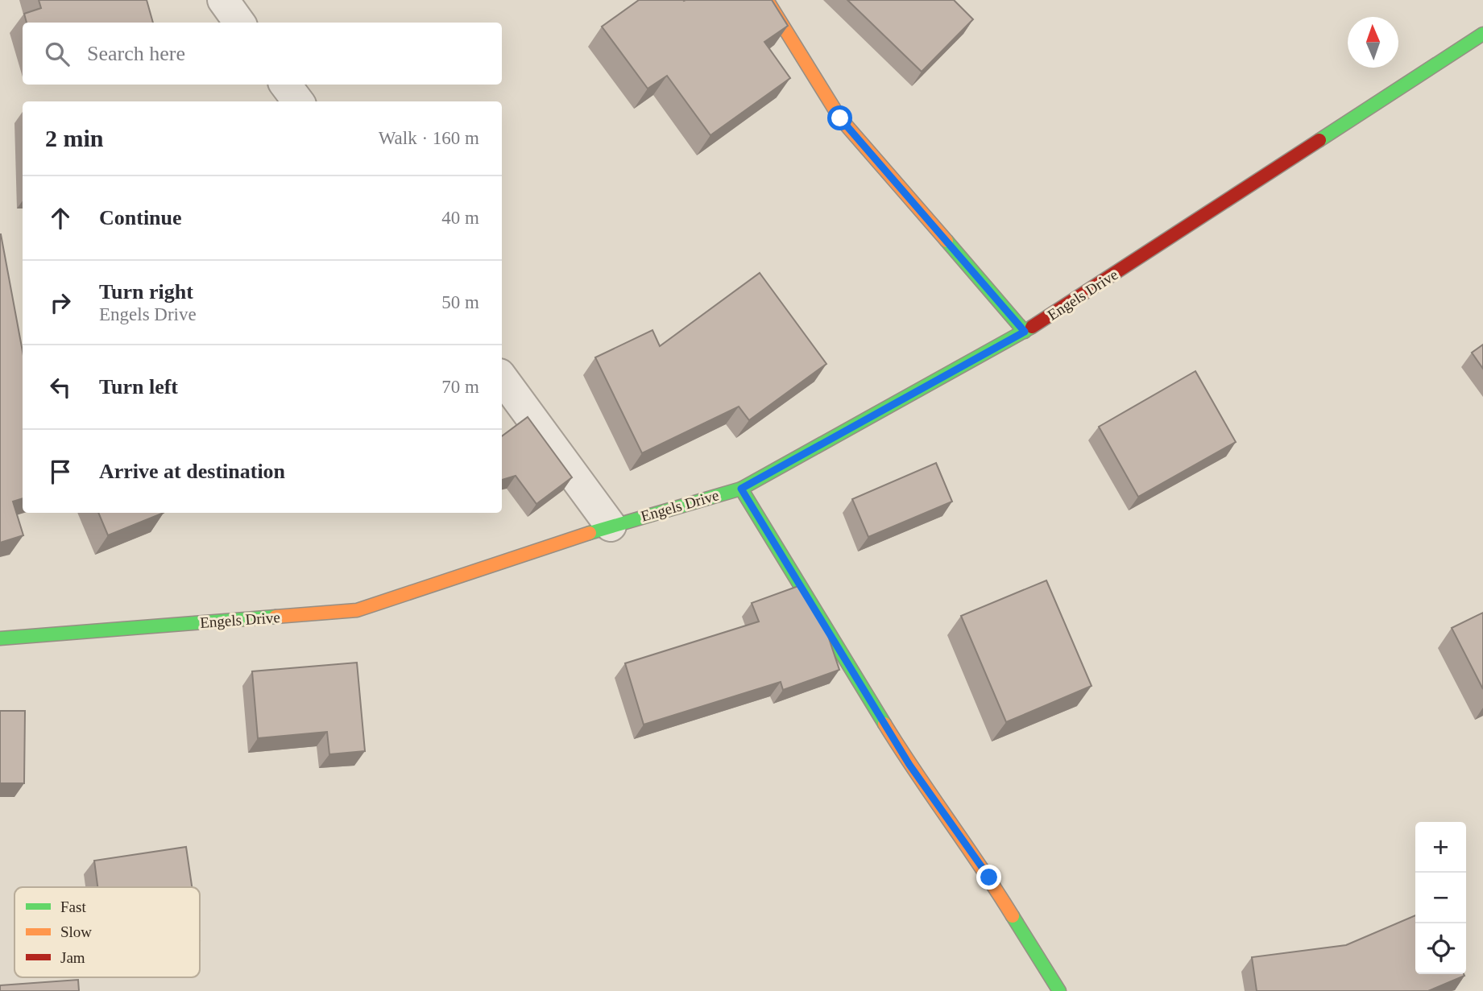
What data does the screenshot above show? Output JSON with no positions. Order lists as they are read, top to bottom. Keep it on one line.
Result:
{"streets":{"street":["Engels Drive"]},"legend":["Fast","Slow","Jam"],"north":"top","page":{"search":"Search here","heading":["2 min","Walk · 160 m"],"list":[["Continue","40 m"],["Turn right","Engels Drive","50 m"],["Turn left","70 m"],"Arrive at destination"],"map_buttons":["+","−"]}}
